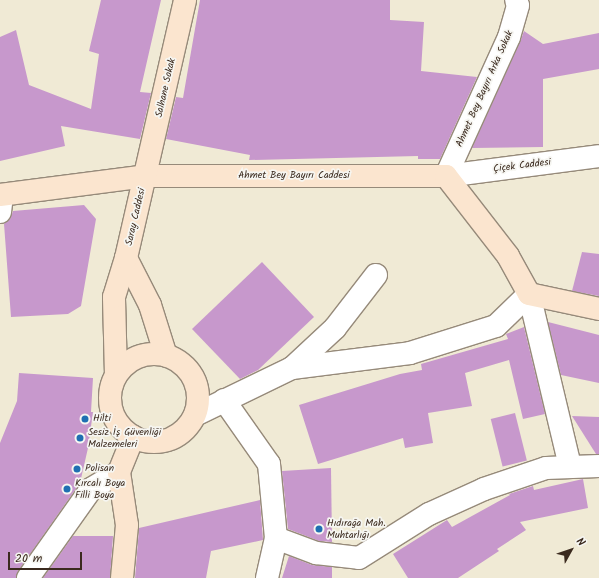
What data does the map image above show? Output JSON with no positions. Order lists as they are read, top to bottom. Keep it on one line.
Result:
{"streets":{"street":["Salhane Sokak","Ahmet Bey Bayırı Arka Sokak","Çiçek Caddesi","Ahmet Bey Bayırı Caddesi","Saray Caddesi"]},"crossings":[["Salhane Sokak","Ahmet Bey Bayırı Caddesi"],["Salhane Sokak","Saray Caddesi"],["Ahmet Bey Bayırı Arka Sokak","Çiçek Caddesi"],["Ahmet Bey Bayırı Arka Sokak","Ahmet Bey Bayırı Caddesi"],["Çiçek Caddesi","Ahmet Bey Bayırı Caddesi"],["Ahmet Bey Bayırı Caddesi","Saray Caddesi"]],"places":["Hilti","Sesiz İş Güvenliği Malzemeleri","Polisan","Kırcalı Boya Filli Boya","Hıdırağa Mah. Muhtarlığı"],"scale_bar":"20 m","north":"top right"}
